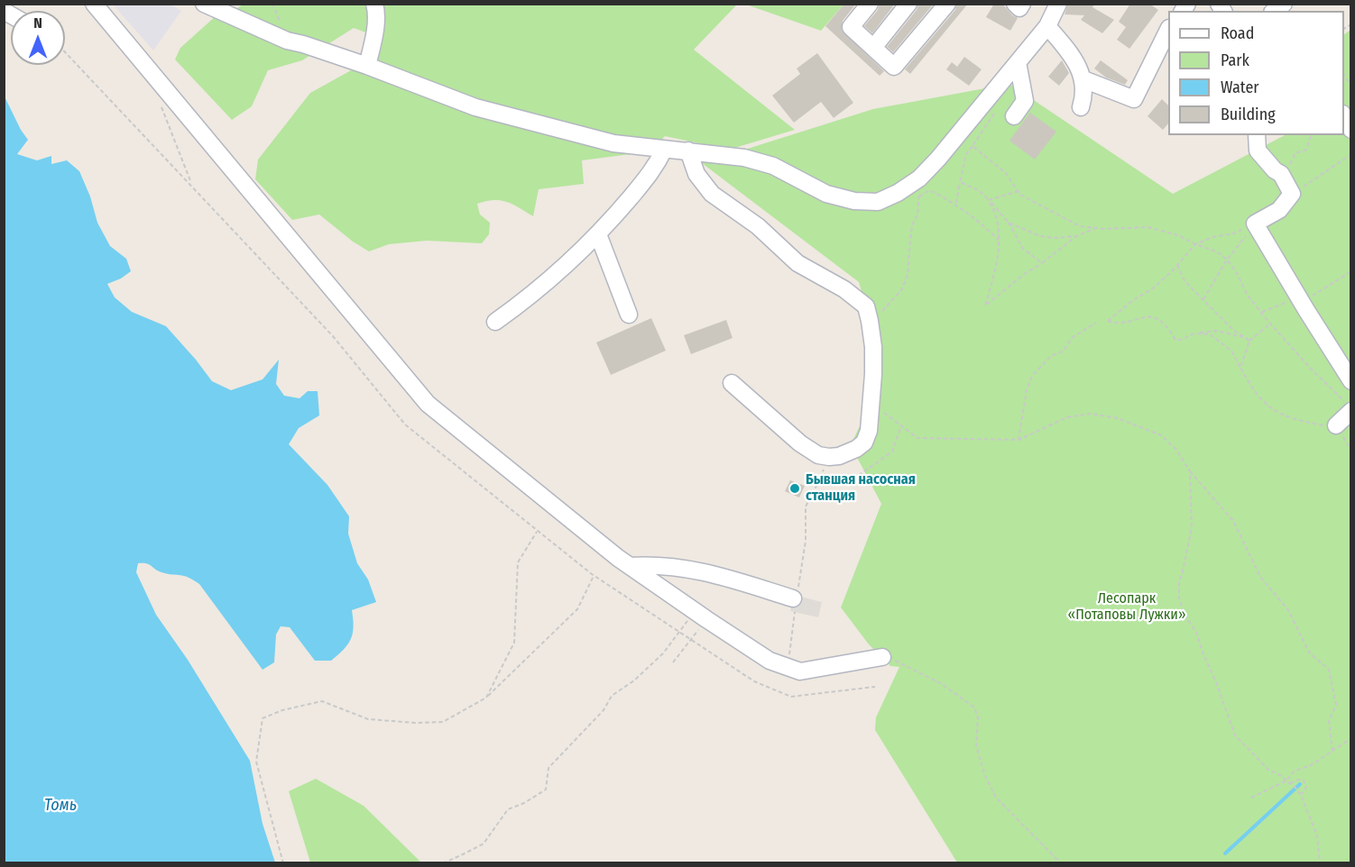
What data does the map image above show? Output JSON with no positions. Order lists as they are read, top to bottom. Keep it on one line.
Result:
{"water":["Томь"],"parks":["Лесопарк «Потаповы Лужки»"],"places":["Бывшая насосная станция"],"legend":["Road","Park","Water","Building"],"north":"top"}
